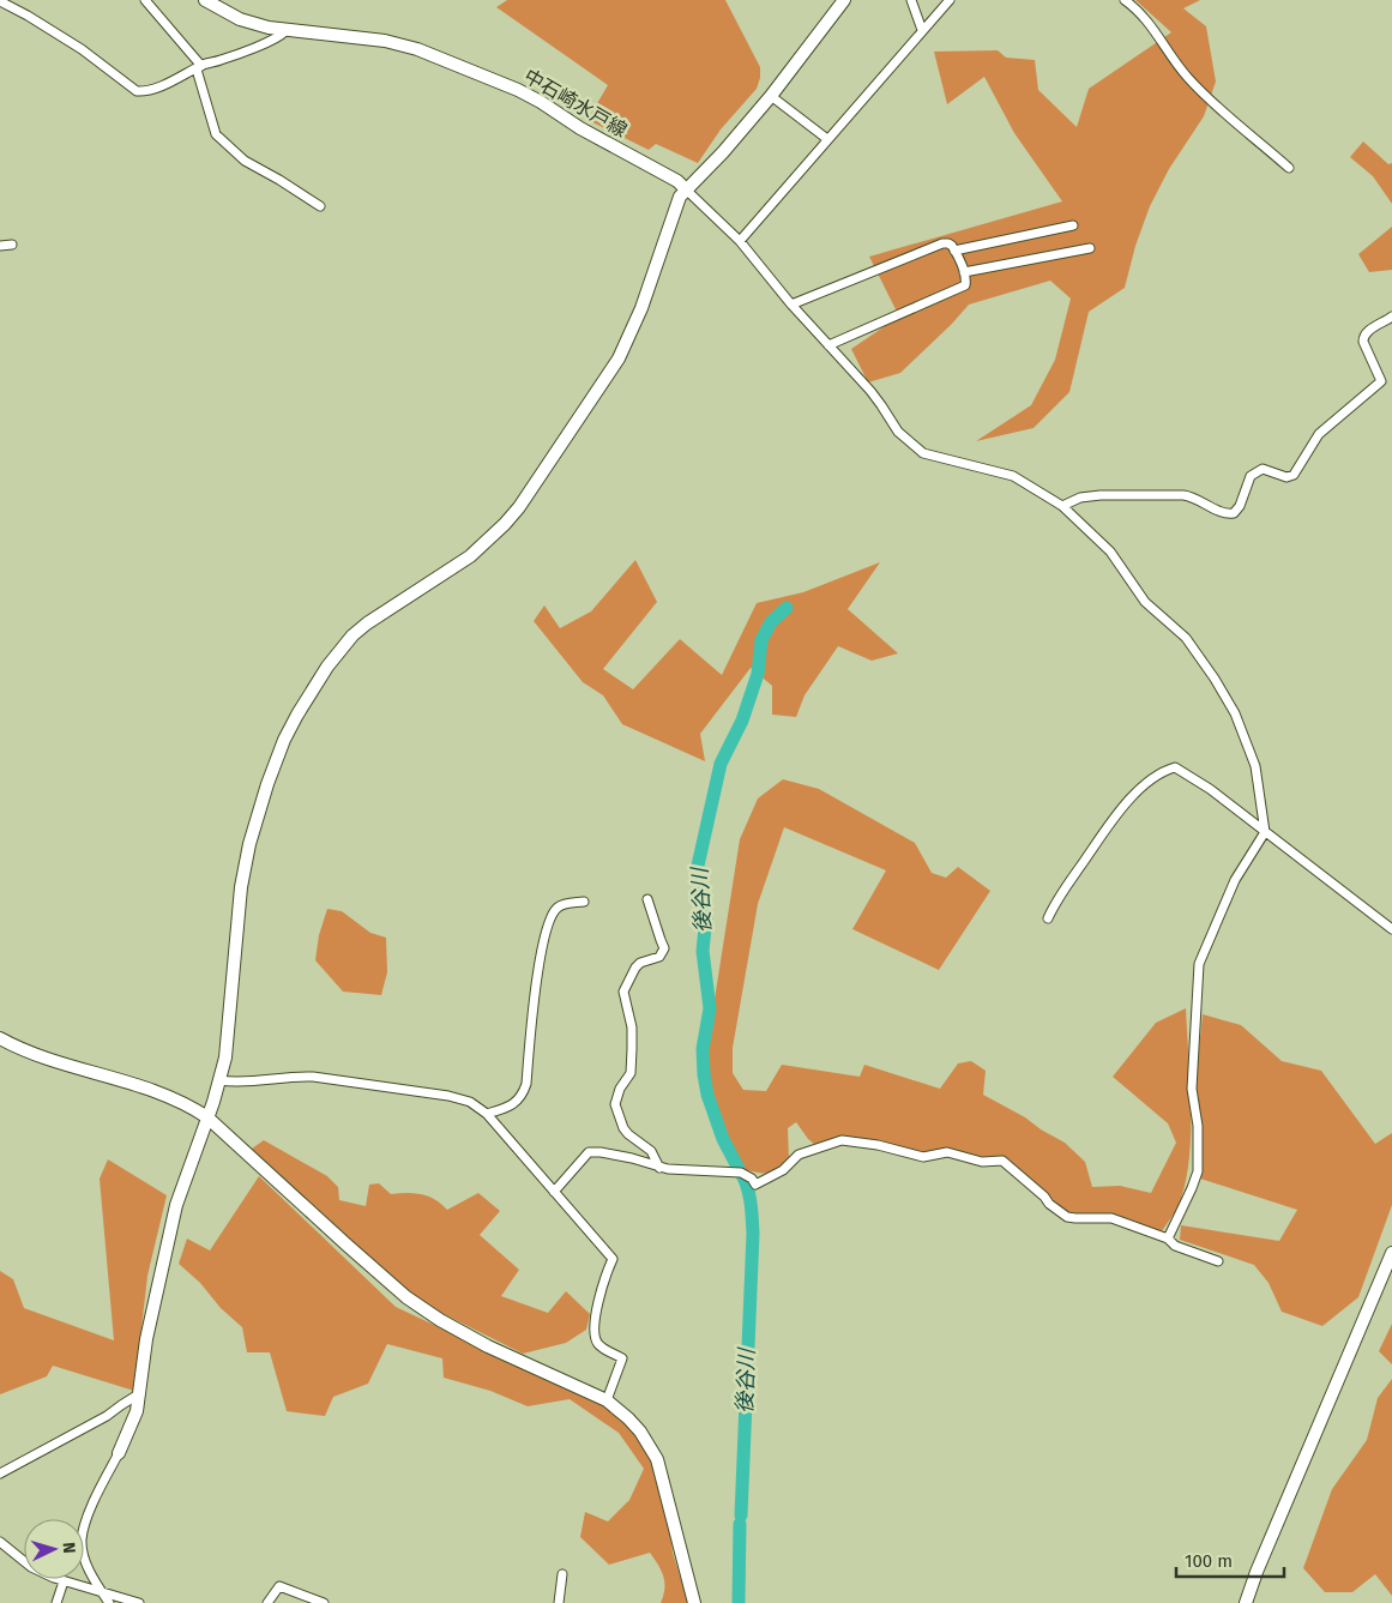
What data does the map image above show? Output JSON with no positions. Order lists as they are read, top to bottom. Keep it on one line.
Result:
{"streets":{"street":["中石崎水戸線"]},"water":["後谷川"],"scale_bar":"100 m","north":"right"}
